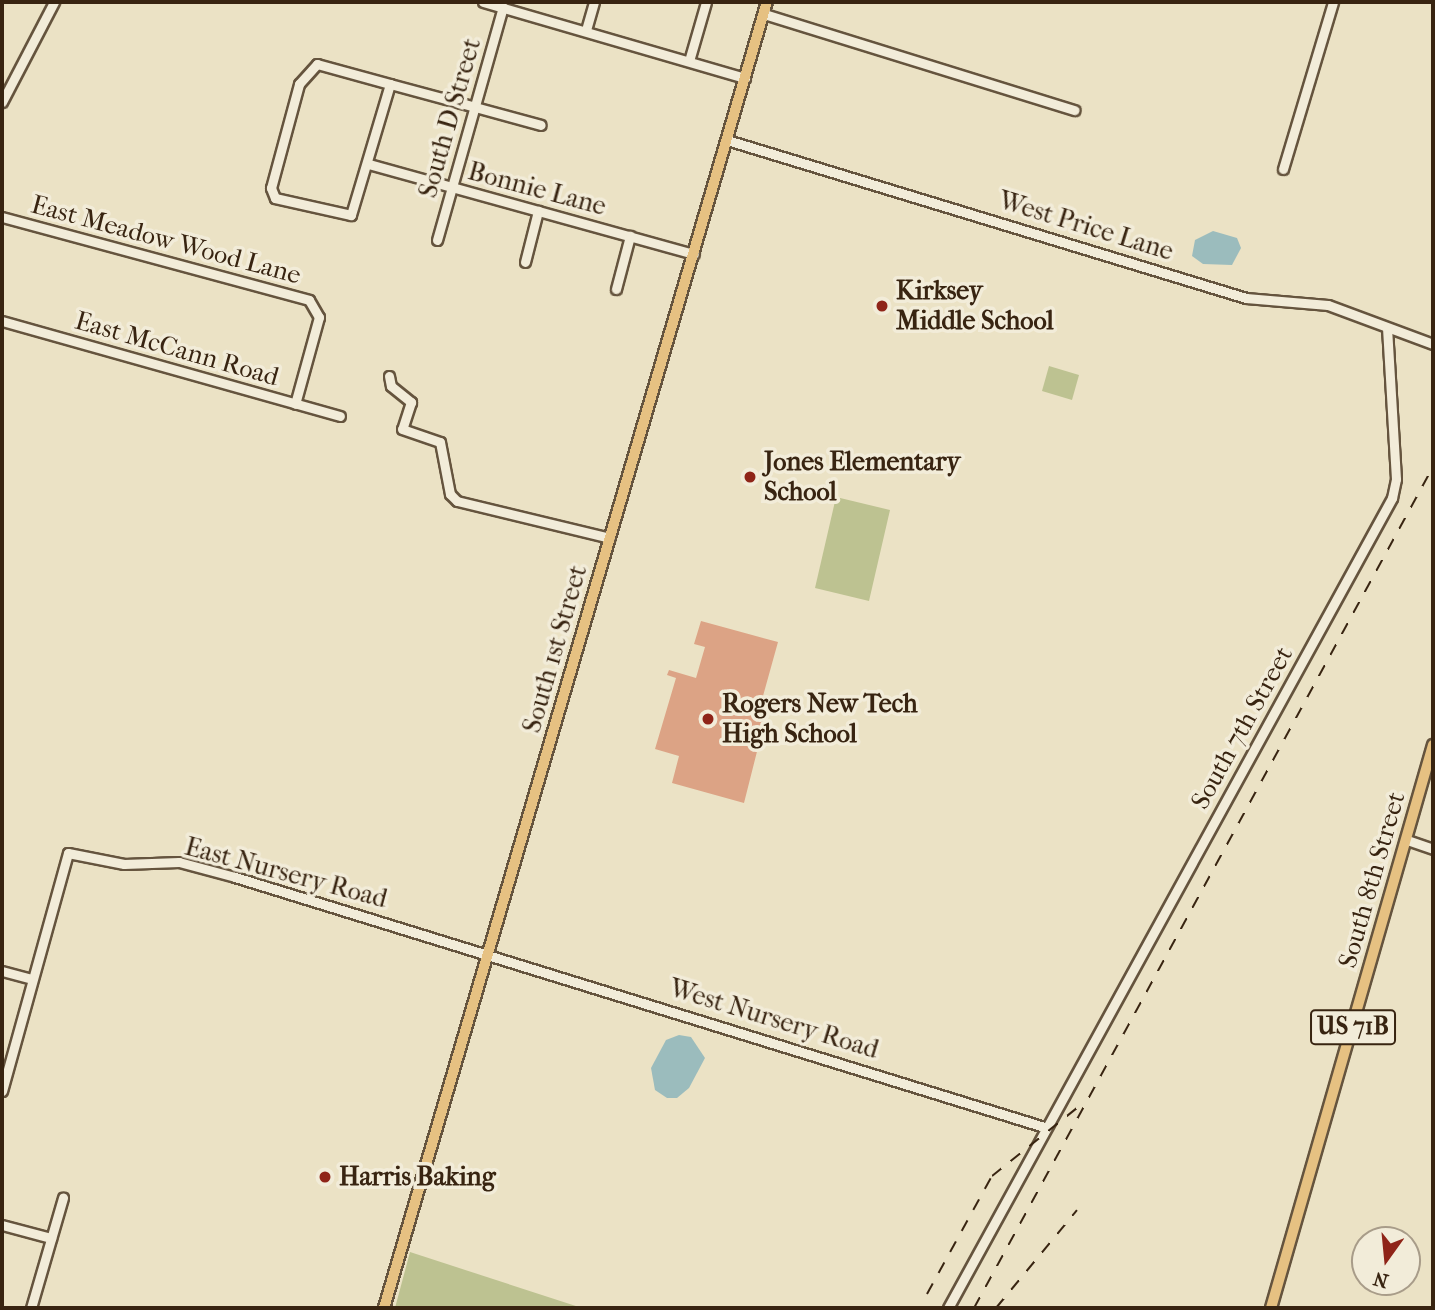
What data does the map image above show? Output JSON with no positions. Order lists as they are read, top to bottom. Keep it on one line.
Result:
{"streets":{"main road":["South 1st Street","South 8th Street","US 71B"],"street":["South D Street","Bonnie Lane","West Price Lane","East Meadow Wood Lane","East McCann Road","South 7th Street","East Nursery Road","West Nursery Road"]},"crossings":[["South D Street","Bonnie Lane"],["Bonnie Lane","South 1st Street"],["West Price Lane","South 1st Street"],["West Price Lane","South 7th Street"],["East Meadow Wood Lane","East McCann Road"],["South 1st Street","East Nursery Road"],["South 1st Street","West Nursery Road"],["South 7th Street","West Nursery Road"],["East Nursery Road","West Nursery Road"]],"places":["Kirksey Middle School","Jones Elementary School","Rogers New Tech High School","Harris Baking"],"north":"bottom"}
